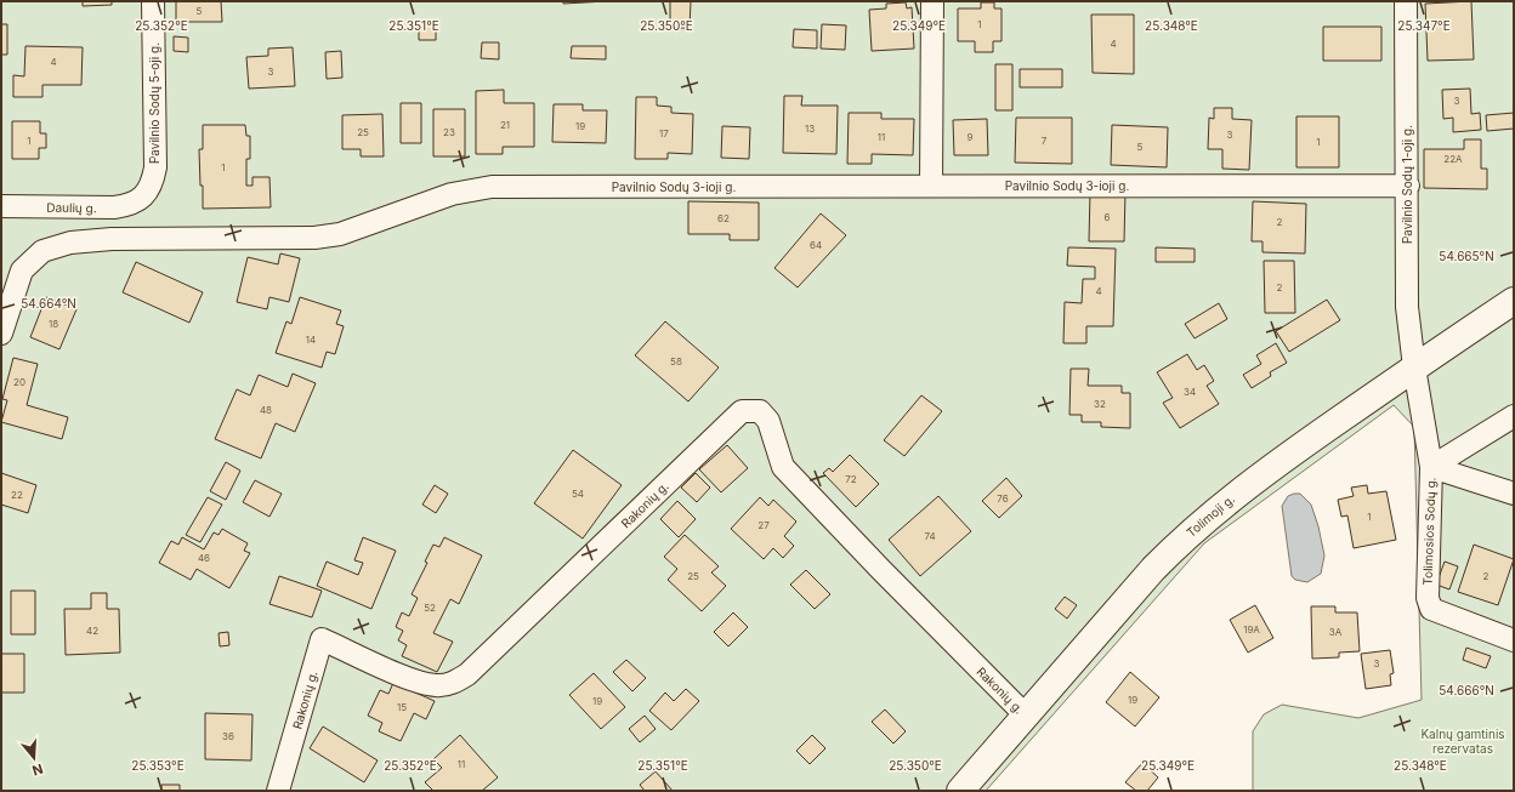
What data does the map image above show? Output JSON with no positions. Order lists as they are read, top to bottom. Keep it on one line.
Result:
{"streets":{"street":["Pavilnio Sodų 5-oji g.","Pavilnio Sodų 1-oji g.","Pavilnio Sodų 3-ioji g.","Daulių g.","Rakonių g.","Tolimoji g.","Tolimosios Sodų g."]},"crossings":[["Pavilnio Sodų 5-oji g.","Daulių g."],["Pavilnio Sodų 1-oji g.","Pavilnio Sodų 3-ioji g."],["Pavilnio Sodų 1-oji g.","Tolimoji g."],["Pavilnio Sodų 1-oji g.","Tolimosios Sodų g."],["Rakonių g.","Tolimoji g."],["Tolimoji g.","Tolimosios Sodų g."]],"parks":["Kalnų gamtinis rezervatas"],"house_numbers":["5","1","4","4","3","3","21","19","13","25","23","17","3","11","9","1","7","1","5","22A","1","6","62","2","64","2","4","18","14","58","20","34","32","48","72","54","22","76","1","27","74","46","25","2","52","19A","42","3A","3","19","19","15","36","11"],"north":"bottom","coordinates":["25.352°E","25.351°E","25.350°E","25.349°E","25.348°E","25.347°E","54.665°N","54.664°N","54.666°N","25.353°E"]}
